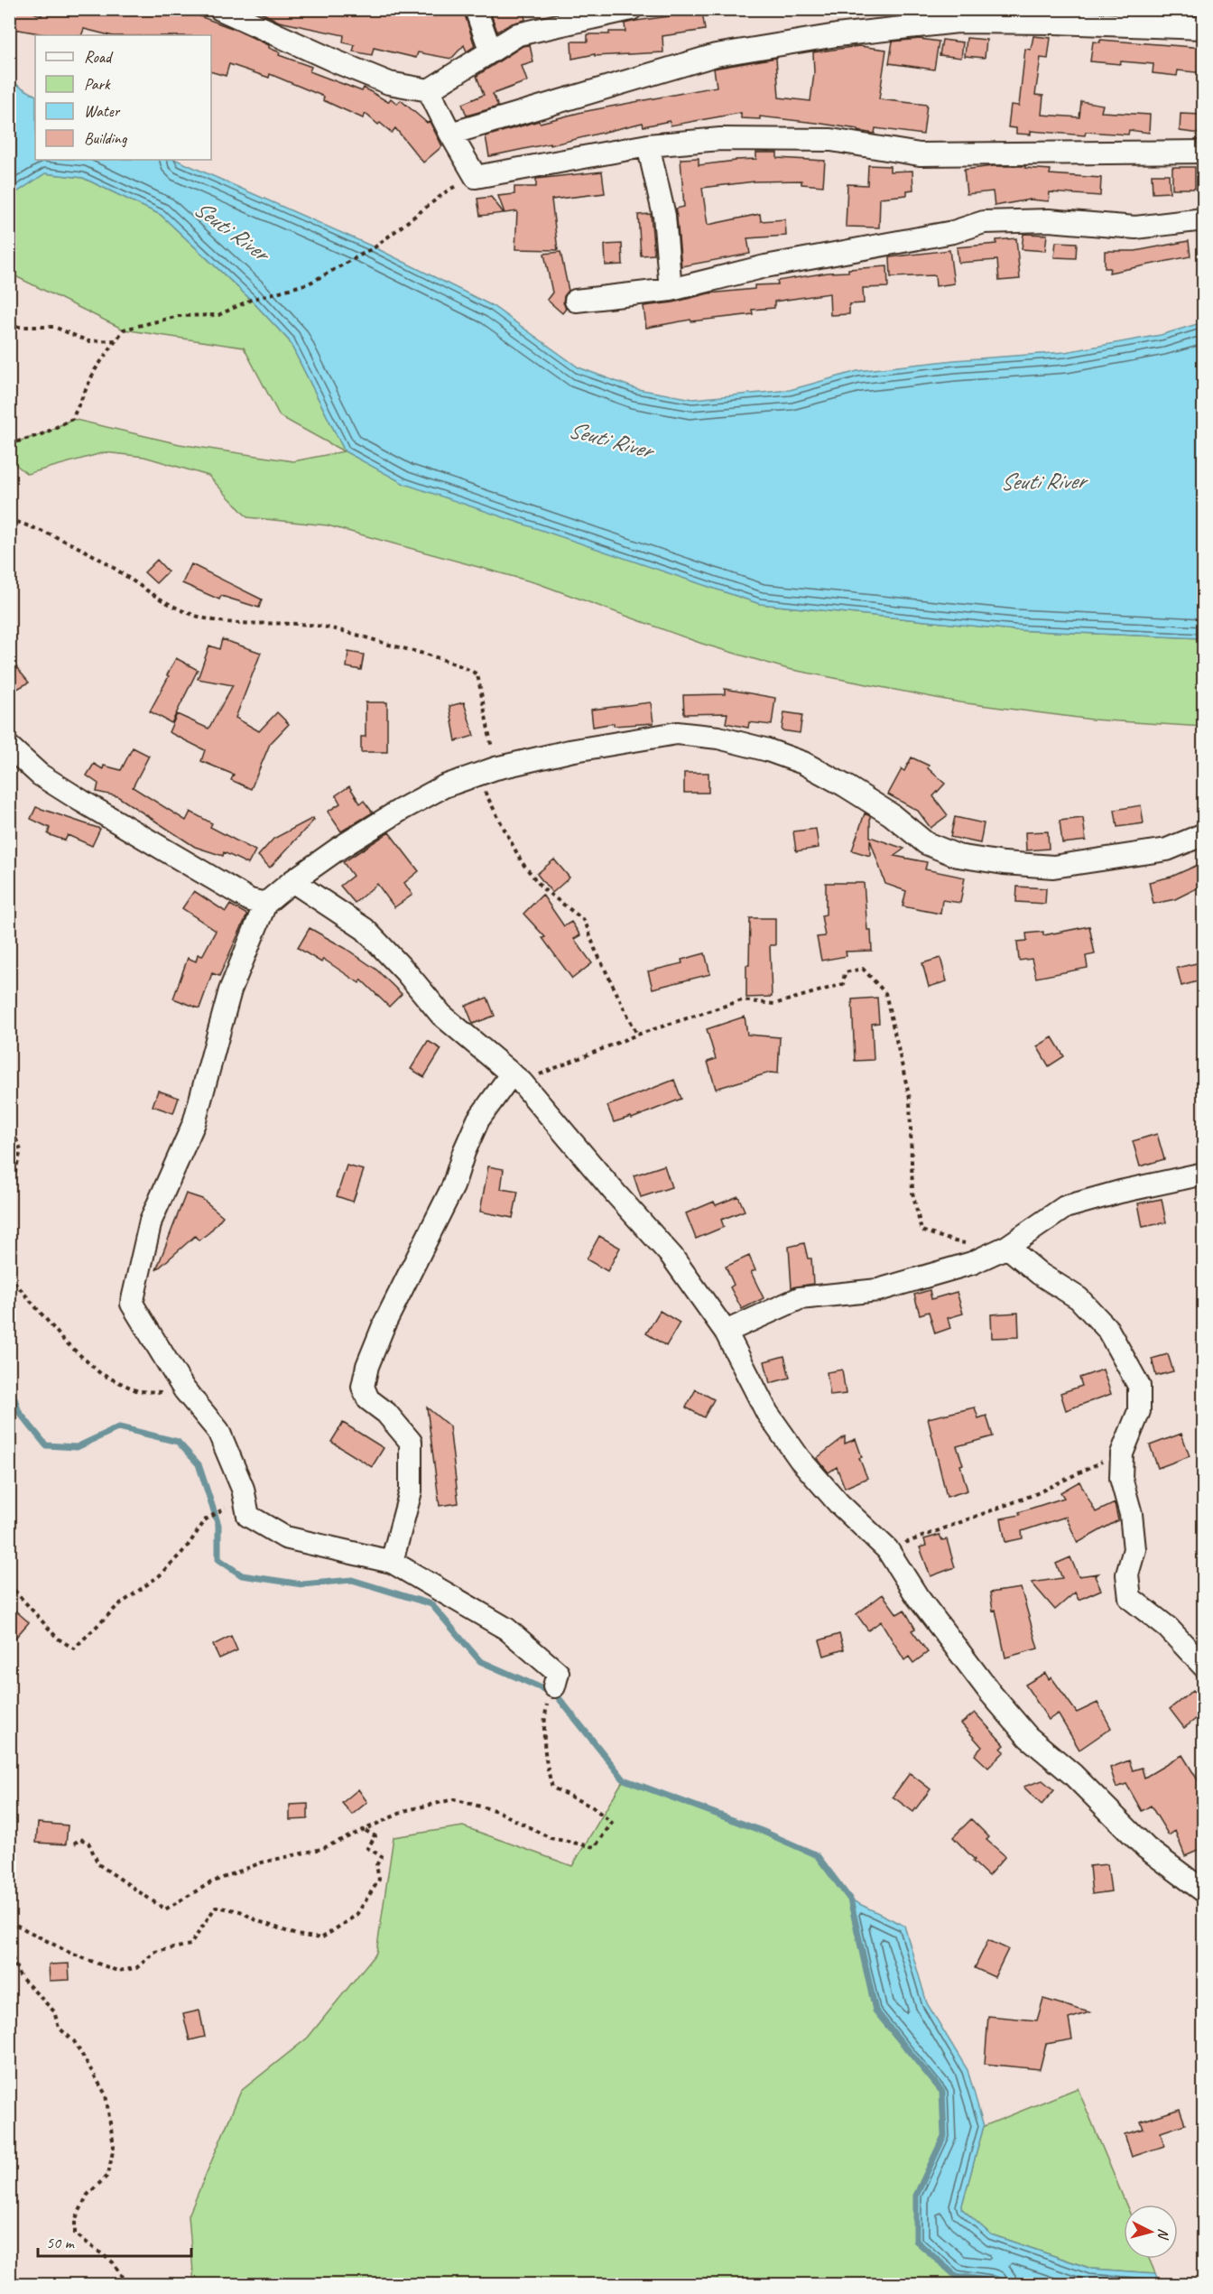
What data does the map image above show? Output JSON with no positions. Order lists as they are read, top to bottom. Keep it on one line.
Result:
{"water":["Seuti River"],"legend":["Road","Park","Water","Building"],"scale_bar":"50 m","north":"right"}
